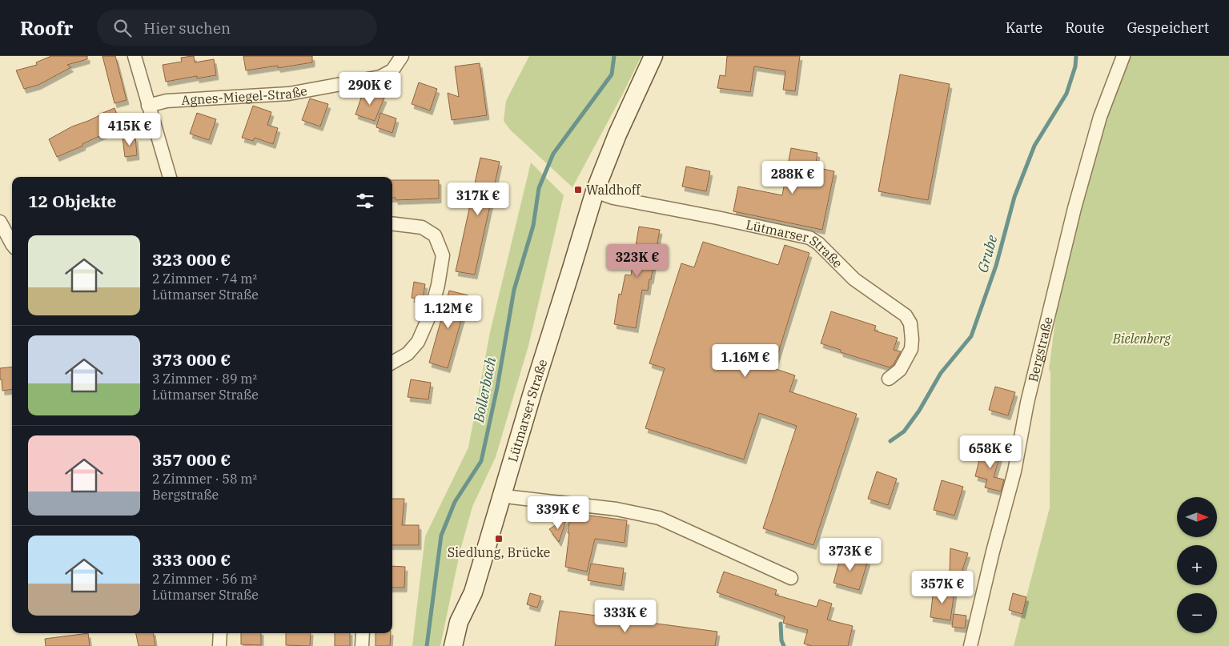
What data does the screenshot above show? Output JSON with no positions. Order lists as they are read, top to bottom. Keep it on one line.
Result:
{"streets":{"main road":["Lütmarser Straße"],"street":["Agnes-Miegel-Straße","Bergstraße"]},"water":["Grube","Bollerbach"],"parks":["Bielenberg"],"places":{"transit":["Waldhoff","Siedlung, Brücke"]},"north":"right","page":{"header":"Roofr","search":"Hier suchen","nav":["Karte","Route","Gespeichert"],"price":["290K €","415K €","288K €","317K €","323K €","1.12M €","1.16M €","658K €","339K €","373K €","357K €","333K €"],"heading":"12 Objekte","list":[{"name":"323 000 €","note":"2 Zimmer · 74 m² · Lütmarser Straße"},{"name":"373 000 €","note":"3 Zimmer · 89 m² · Lütmarser Straße"},{"name":"357 000 €","note":"2 Zimmer · 58 m² · Bergstraße"},{"name":"333 000 €","note":"2 Zimmer · 56 m² · Lütmarser Straße"}],"map_buttons":["+","−"]}}
